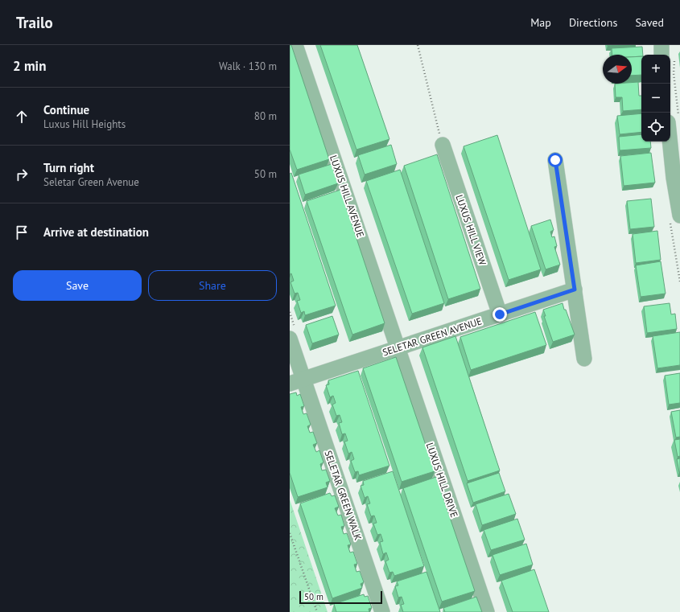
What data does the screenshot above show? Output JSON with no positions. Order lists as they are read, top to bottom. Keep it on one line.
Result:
{"streets":{"street":["LUXUS HILL AVENUE","LUXUS HILL VIEW","SELETAR GREEN AVENUE","LUXUS HILL DRIVE","SELETAR GREEN WALK"]},"crossings":[["LUXUS HILL AVENUE","SELETAR GREEN AVENUE"],["LUXUS HILL AVENUE","LUXUS HILL DRIVE"],["LUXUS HILL VIEW","SELETAR GREEN AVENUE"],["SELETAR GREEN AVENUE","LUXUS HILL DRIVE"],["SELETAR GREEN AVENUE","SELETAR GREEN WALK"]],"scale_bar":"50 m","north":"right","page":{"header":"Trailo","nav":["Map","Directions","Saved"],"heading":["2 min","Walk · 130 m"],"map_buttons":["+","−"],"list":[["Continue","Luxus Hill Heights","80 m"],["Turn right","Seletar Green Avenue","50 m"],"Arrive at destination"],"buttons":["Save","Share"],"scale":"50 m"}}
